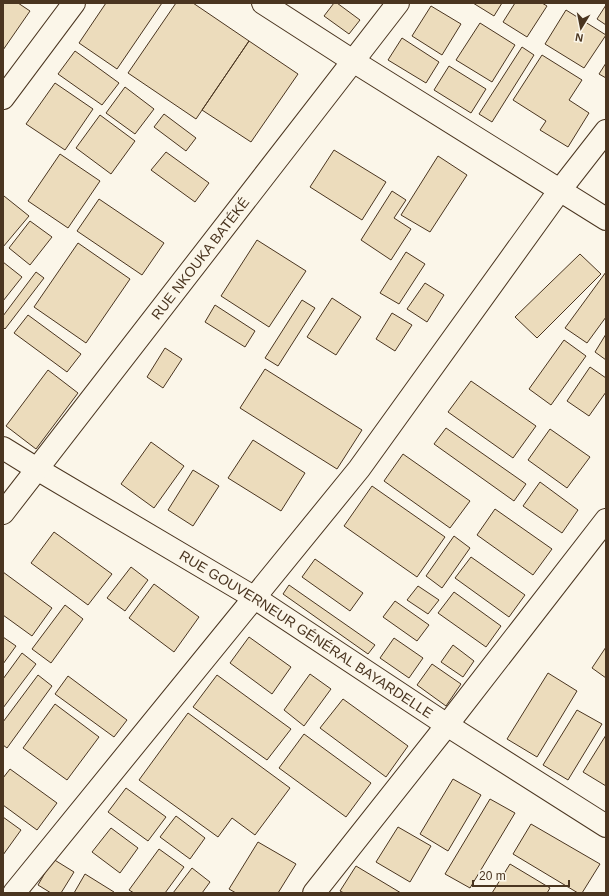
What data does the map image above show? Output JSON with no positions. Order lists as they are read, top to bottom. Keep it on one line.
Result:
{"streets":{"street":["RUE NKOUKA BATÉKÉ","RUE GOUVERNEUR GÉNÉRAL BAYARDELLE"]},"crossings":[["RUE NKOUKA BATÉKÉ","RUE GOUVERNEUR GÉNÉRAL BAYARDELLE"]],"scale_bar":"20 m","north":"bottom"}
